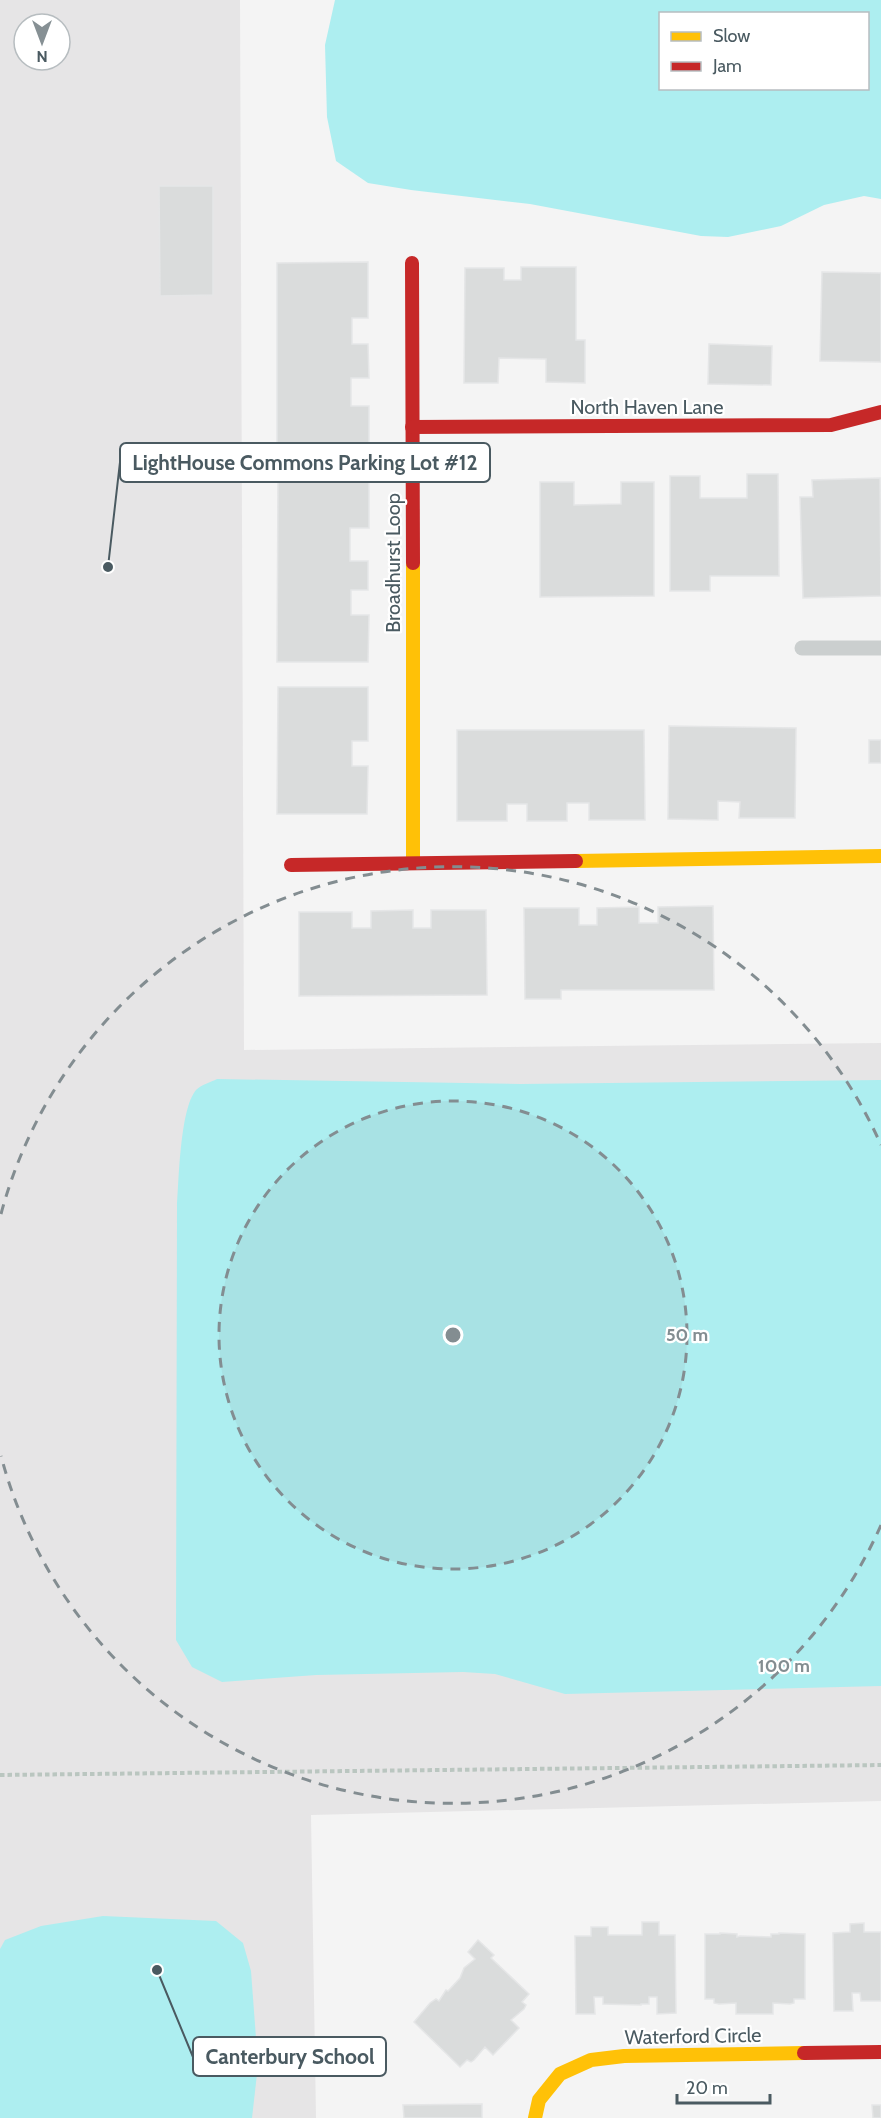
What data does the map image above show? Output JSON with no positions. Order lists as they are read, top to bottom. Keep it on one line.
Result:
{"streets":{"street":["North Haven Lane","Broadhurst Loop","Waterford Circle"]},"crossings":[["North Haven Lane","Broadhurst Loop"]],"places":["LightHouse Commons Parking Lot #12","Canterbury School"],"legend":["Slow","Jam"],"scale_bar":"20 m","north":"bottom","rings":["50 m","100 m"]}
